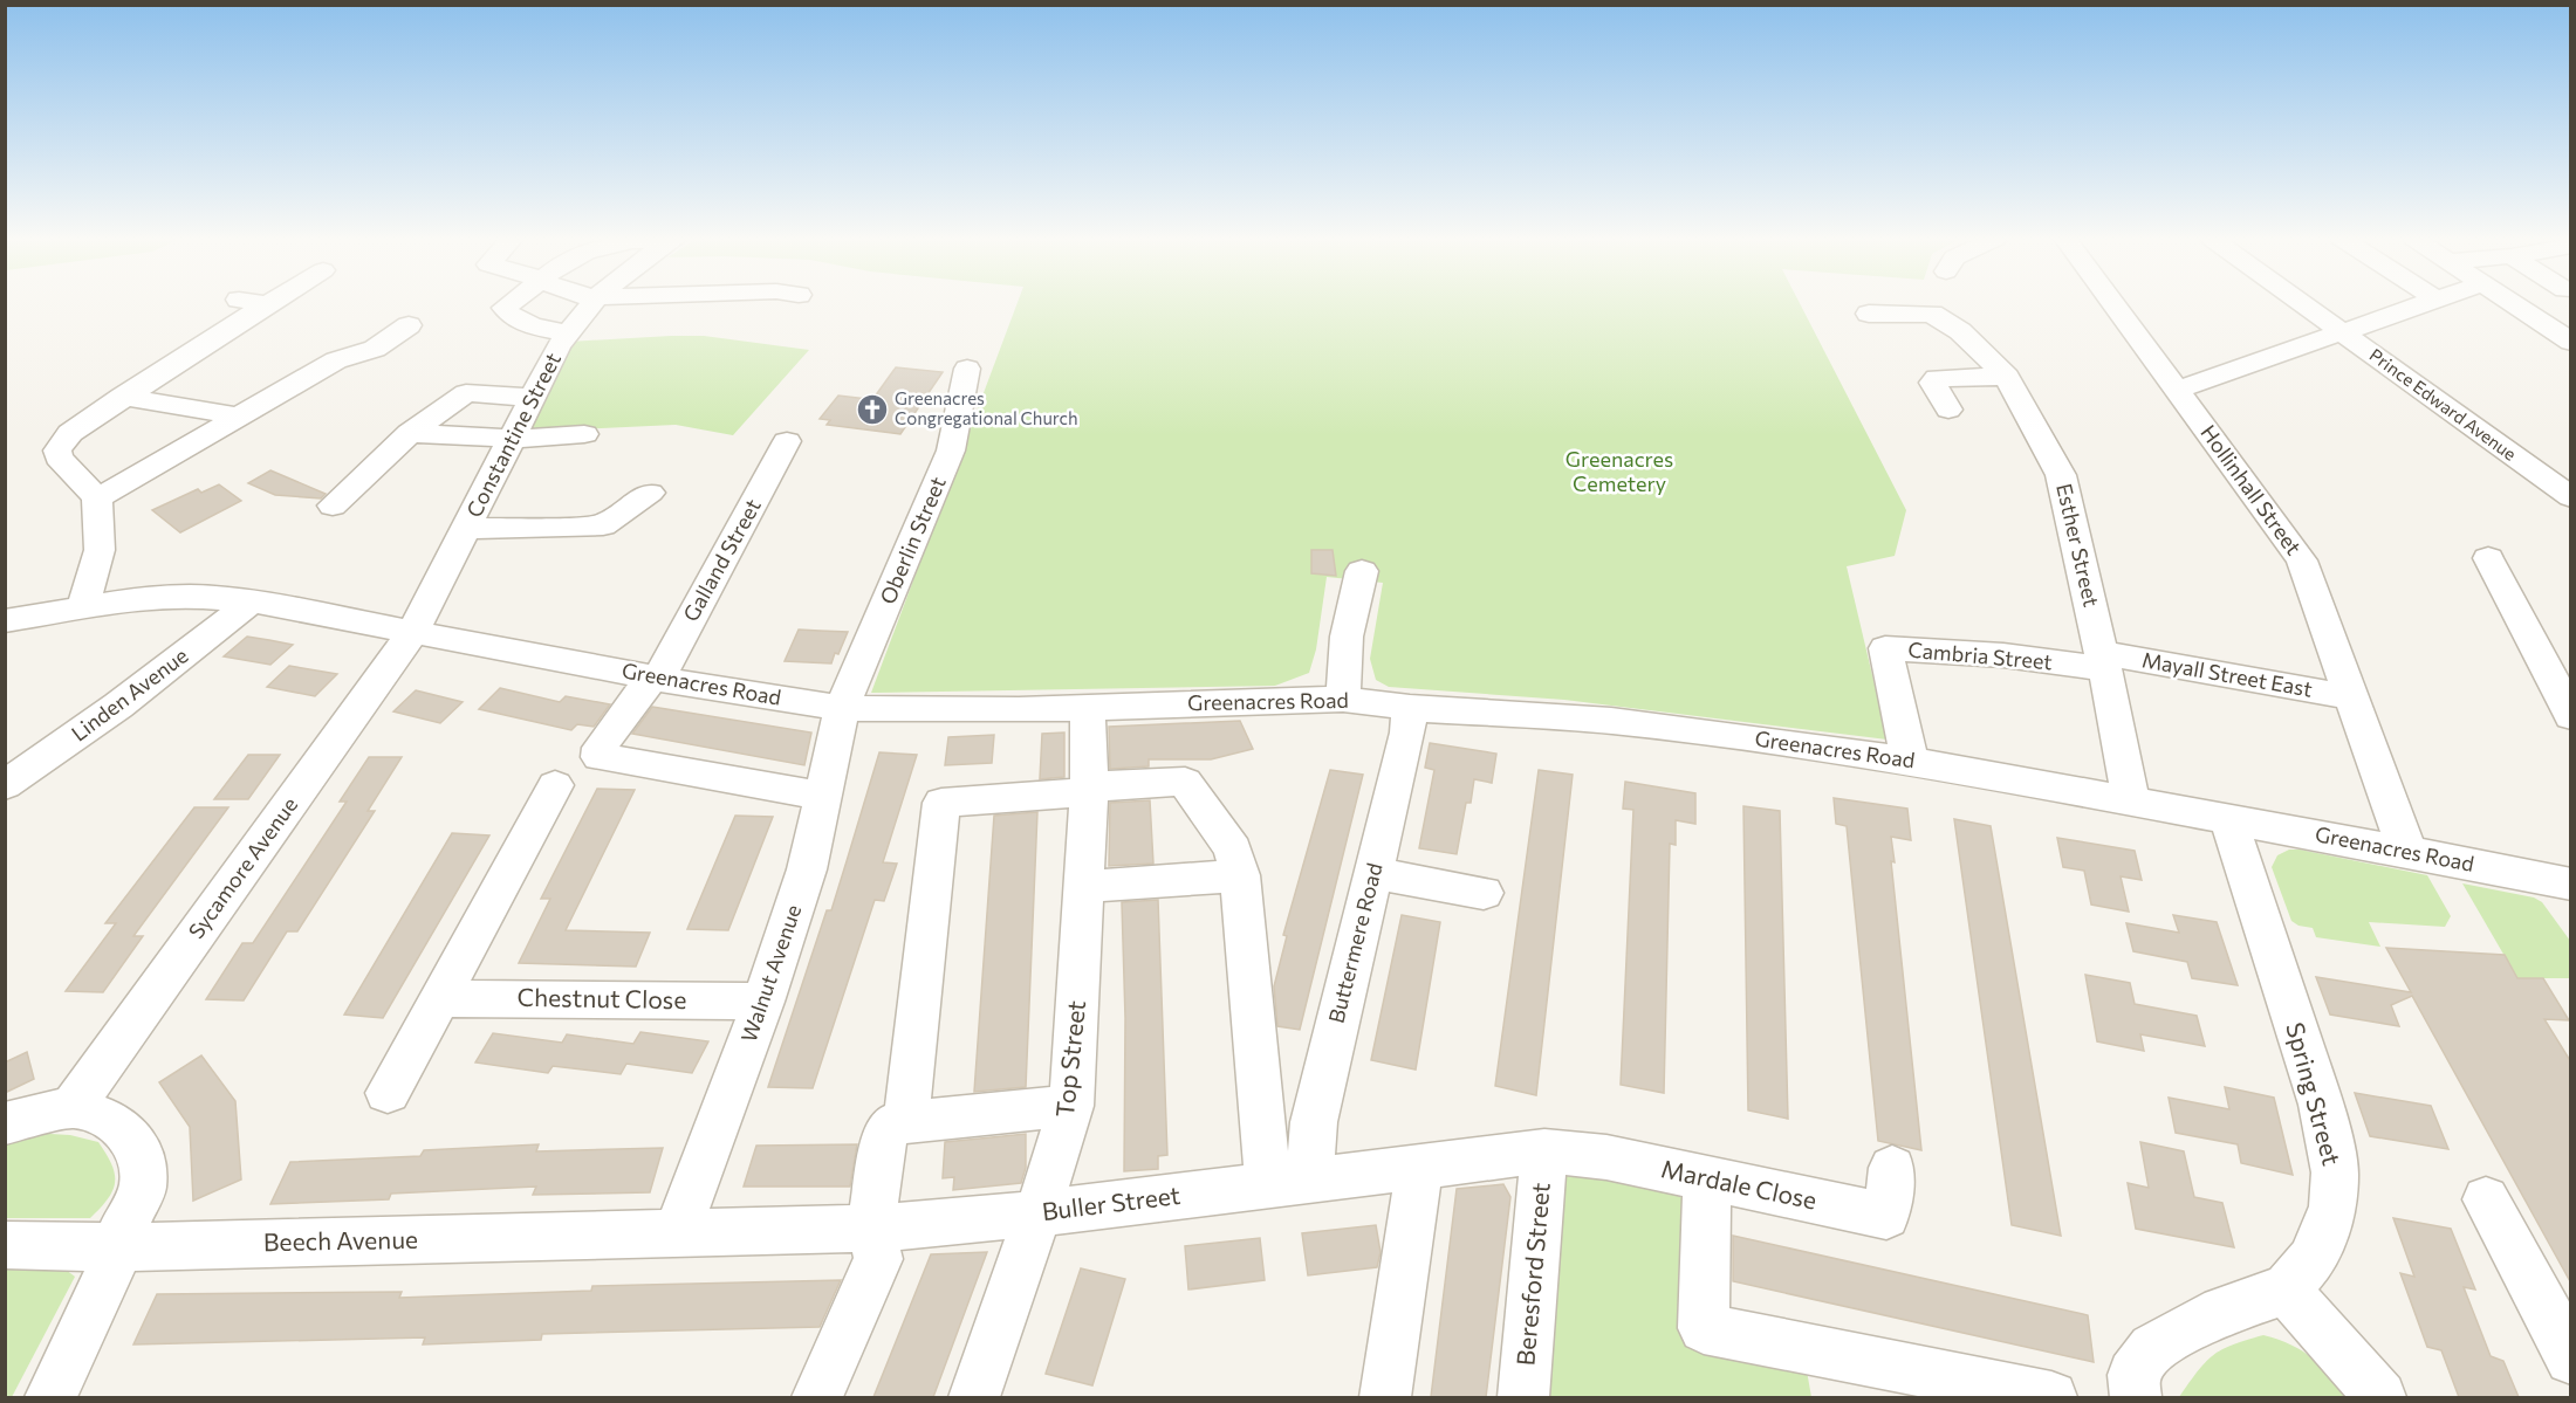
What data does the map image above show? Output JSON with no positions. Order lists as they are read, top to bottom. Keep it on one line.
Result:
{"streets":{"street":["Prince Edward Avenue","Constantine Street","Hollinhall Street","Oberlin Street","Esther Street","Galland Street","Cambria Street","Mayall Street East","Greenacres Road","Linden Avenue","Sycamore Avenue","Buttermere Road","Walnut Avenue","Chestnut Close","Top Street","Spring Street","Mardale Close","Buller Street","Beech Avenue","Beresford Street"]},"crossings":[["Constantine Street","Greenacres Road"],["Constantine Street","Sycamore Avenue"],["Hollinhall Street","Mayall Street East"],["Hollinhall Street","Greenacres Road"],["Oberlin Street","Greenacres Road"],["Oberlin Street","Walnut Avenue"],["Esther Street","Cambria Street"],["Esther Street","Mayall Street East"],["Esther Street","Greenacres Road"],["Galland Street","Greenacres Road"],["Galland Street","Walnut Avenue"],["Cambria Street","Mayall Street East"],["Cambria Street","Greenacres Road"],["Greenacres Road","Linden Avenue"],["Greenacres Road","Sycamore Avenue"],["Greenacres Road","Buttermere Road"],["Greenacres Road","Walnut Avenue"],["Greenacres Road","Top Street"],["Greenacres Road","Spring Street"],["Buttermere Road","Buller Street"],["Walnut Avenue","Chestnut Close"],["Walnut Avenue","Buller Street"],["Walnut Avenue","Beech Avenue"],["Top Street","Buller Street"],["Mardale Close","Buller Street"],["Mardale Close","Beresford Street"],["Buller Street","Beech Avenue"],["Buller Street","Beresford Street"]],"parks":["Greenacres Cemetery"],"places":{"church":["Greenacres Congregational Church"]}}
